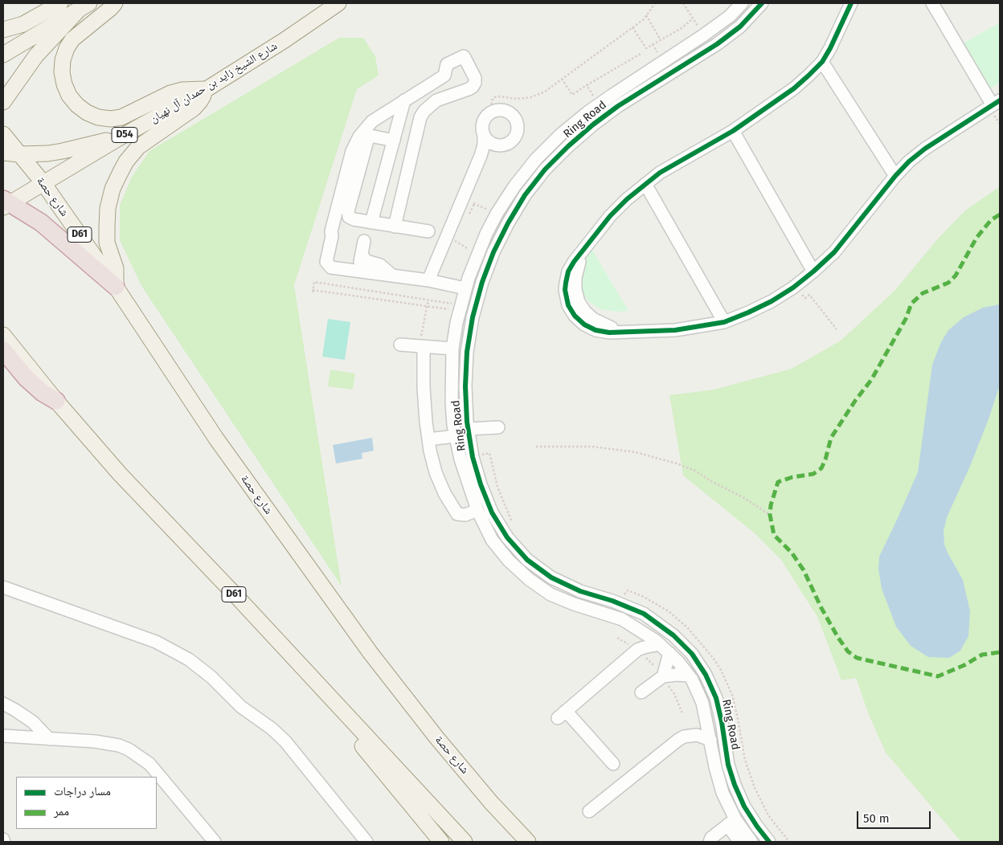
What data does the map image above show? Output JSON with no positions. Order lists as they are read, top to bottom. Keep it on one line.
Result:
{"streets":{"main road":["شارع الشيخ زايد بن حمدان آل نهيان","D54","شارع حصة","D61"],"street":["Ring Road"]},"crossings":[["شارع الشيخ زايد بن حمدان آل نهيان","شارع حصة"]],"legend":["مسار دراجات","ممر"],"scale_bar":"50 m"}
